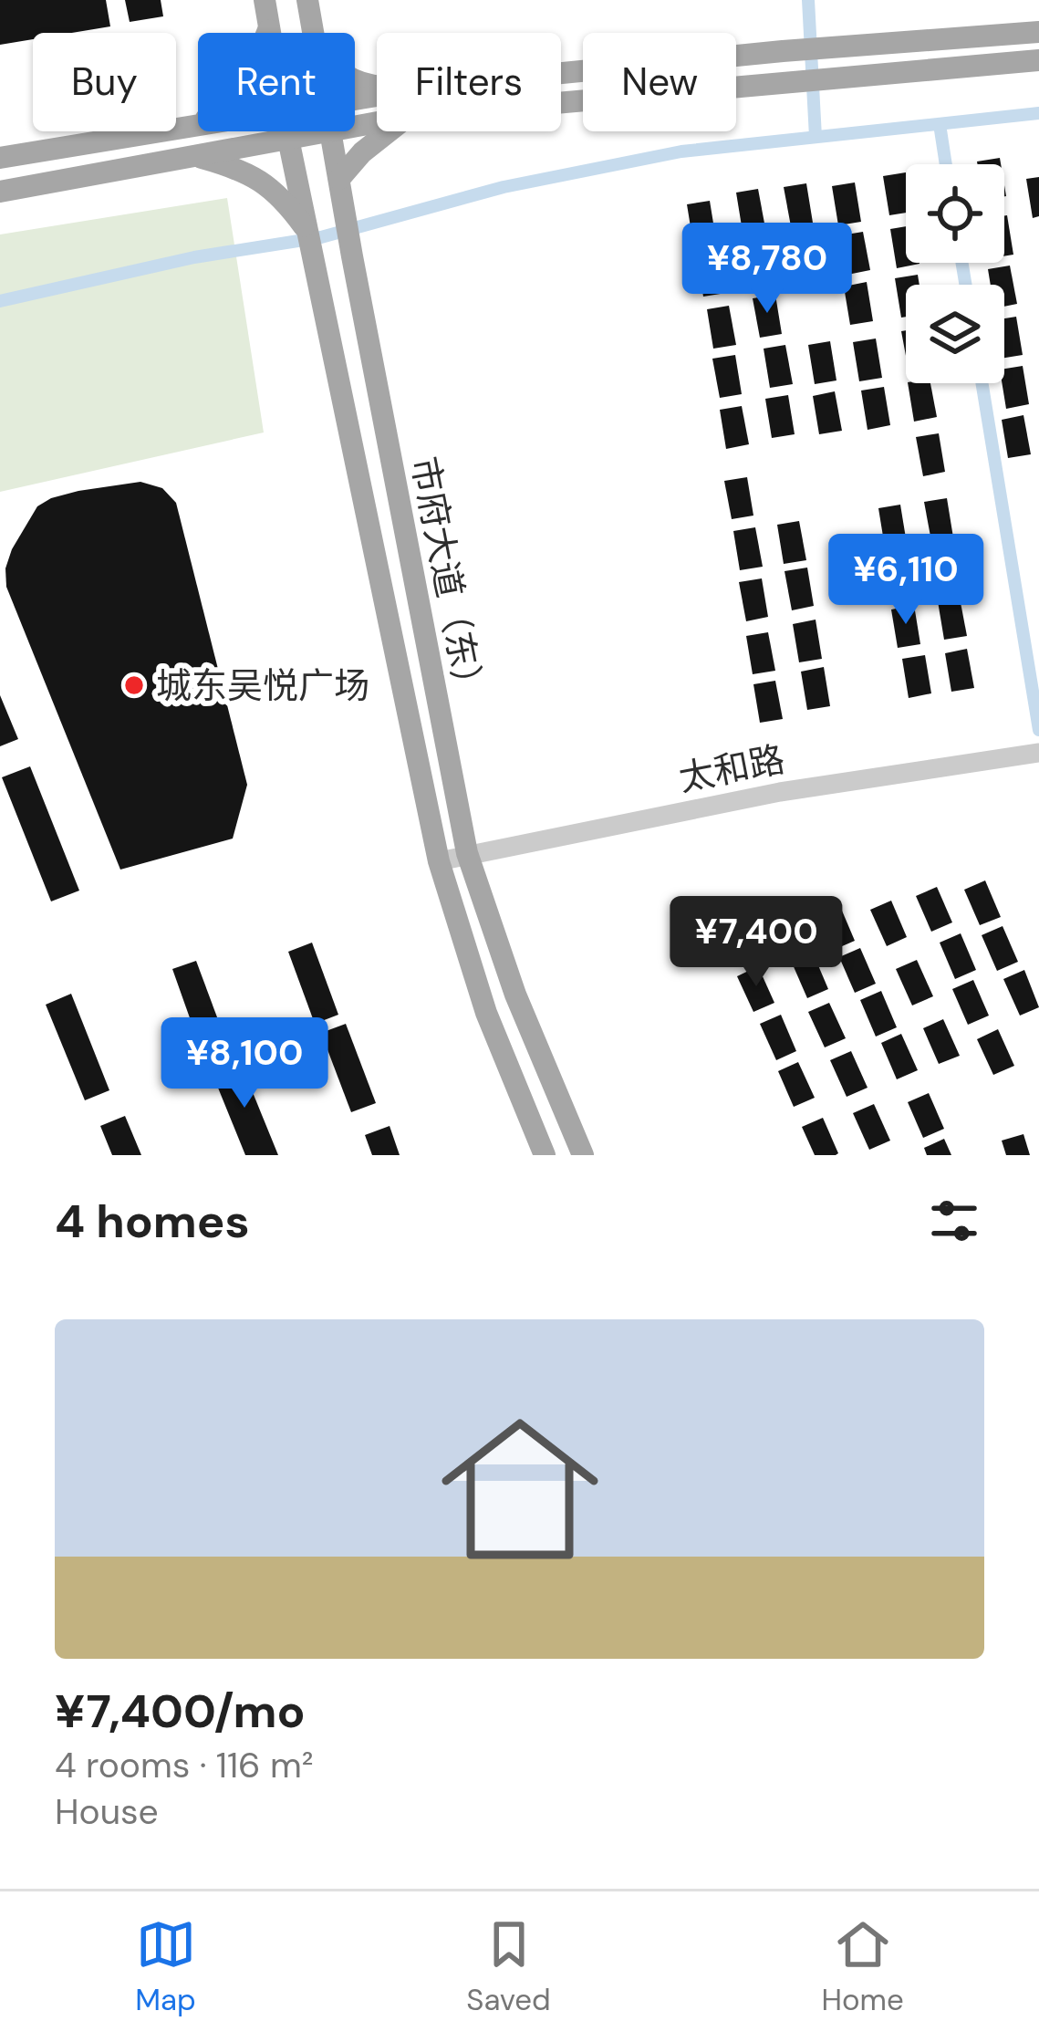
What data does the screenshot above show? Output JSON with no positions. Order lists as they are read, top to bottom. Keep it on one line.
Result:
{"streets":{"main road":["市府大道（东）"],"street":["太和路"]},"crossings":[["市府大道（东）","太和路"]],"places":["城东吴悦广场"],"page":{"chip":["Buy","Rent","Filters","New"],"price":["¥8,780","¥6,110","¥7,400","¥8,100"],"heading":"4 homes","list":[{"name":"¥7,400/mo","note":"4 rooms · 116 m² · House"}],"tabs":["Map","Saved","Home"]}}
